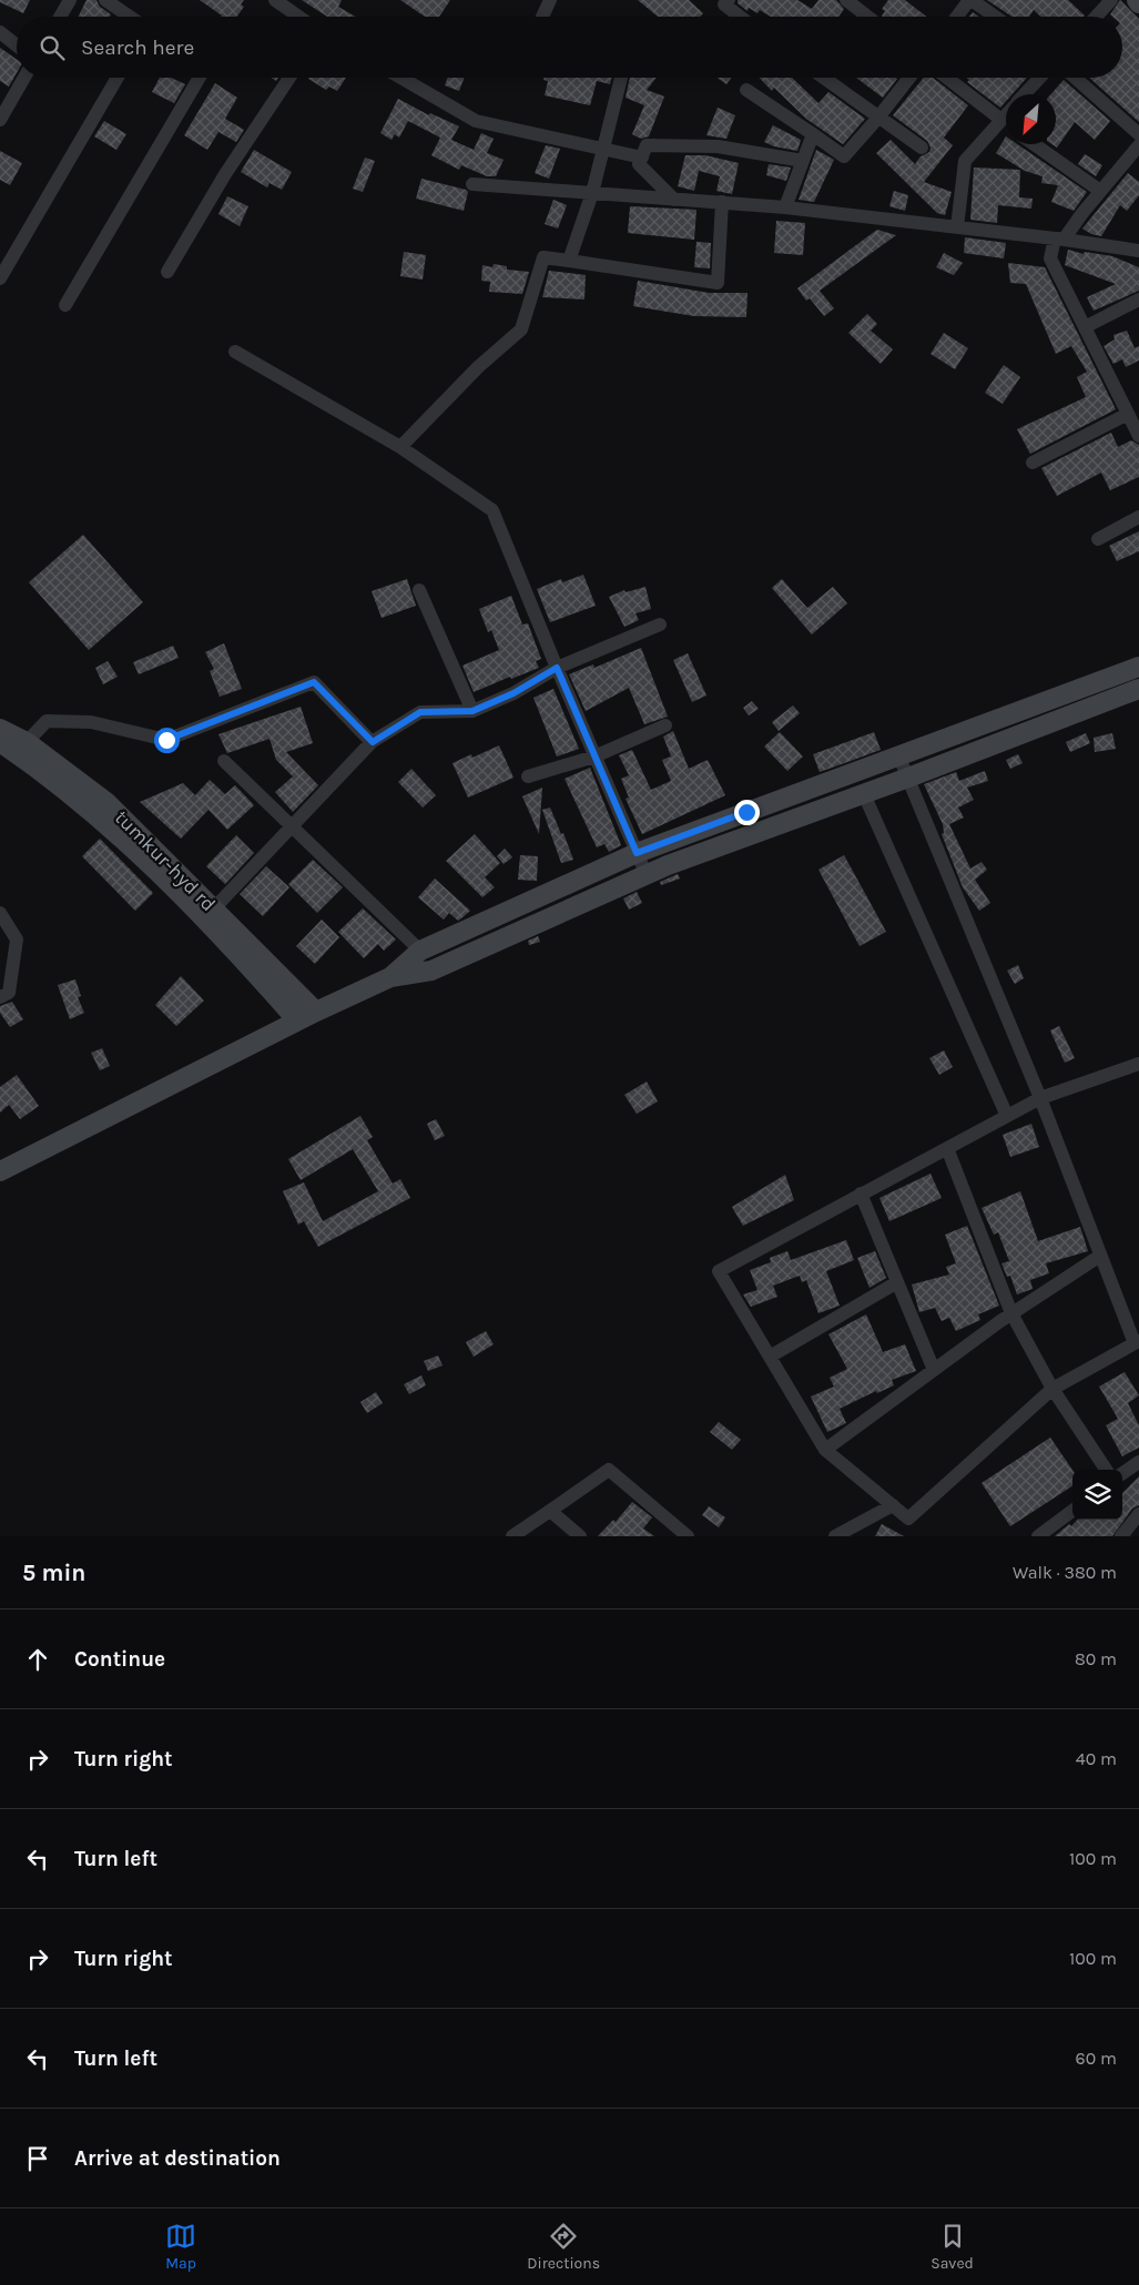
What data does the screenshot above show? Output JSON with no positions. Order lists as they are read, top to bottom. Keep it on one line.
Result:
{"streets":{"main road":["tumkur-hyd rd"]},"north":"bottom left","page":{"search":"Search here","heading":["5 min","Walk · 380 m"],"list":[["Continue","80 m"],["Turn right","40 m"],["Turn left","100 m"],["Turn right","100 m"],["Turn left","60 m"],"Arrive at destination"],"nav":["Map","Directions","Saved"]}}
